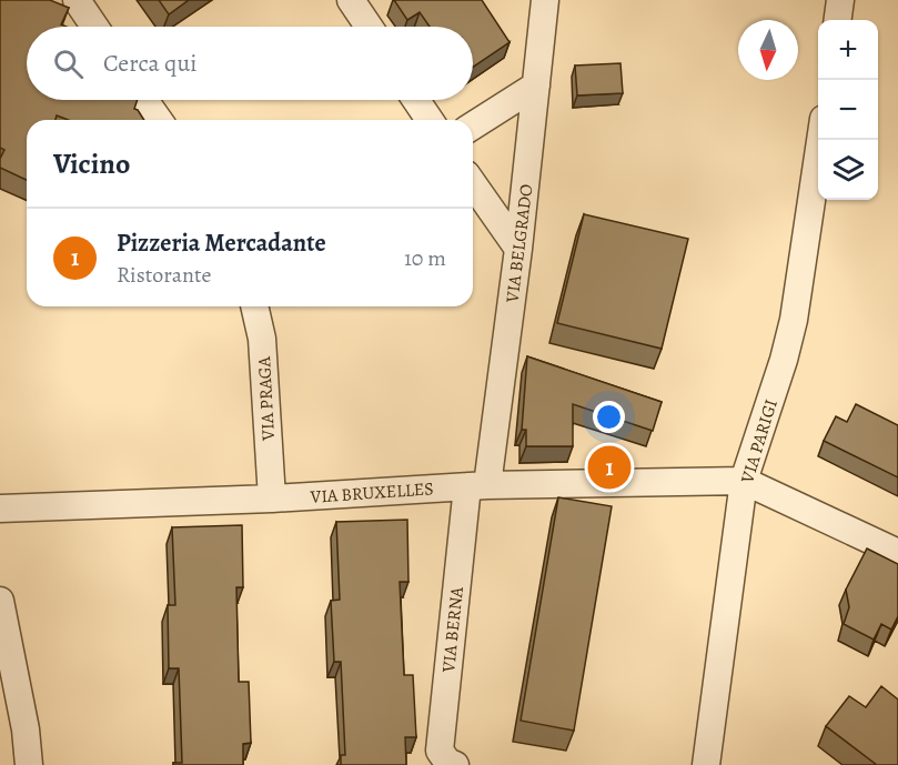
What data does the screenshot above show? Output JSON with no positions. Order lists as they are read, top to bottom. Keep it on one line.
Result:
{"streets":{"street":["VIA BELGRADO","VIA PRAGA","VIA PARIGI","VIA BRUXELLES","VIA BERNA"]},"crossings":[["VIA BELGRADO","VIA BRUXELLES"],["VIA BELGRADO","VIA BERNA"],["VIA PRAGA","VIA BRUXELLES"],["VIA PARIGI","VIA BRUXELLES"],["VIA BRUXELLES","VIA BERNA"]],"north":"bottom","page":{"map_buttons":["+","−"],"search":"Cerca qui","heading":"Vicino","list":[{"mark":"1","name":"Pizzeria Mercadante","note":"Ristorante","value":"10 m"}],"pins":"1"}}
